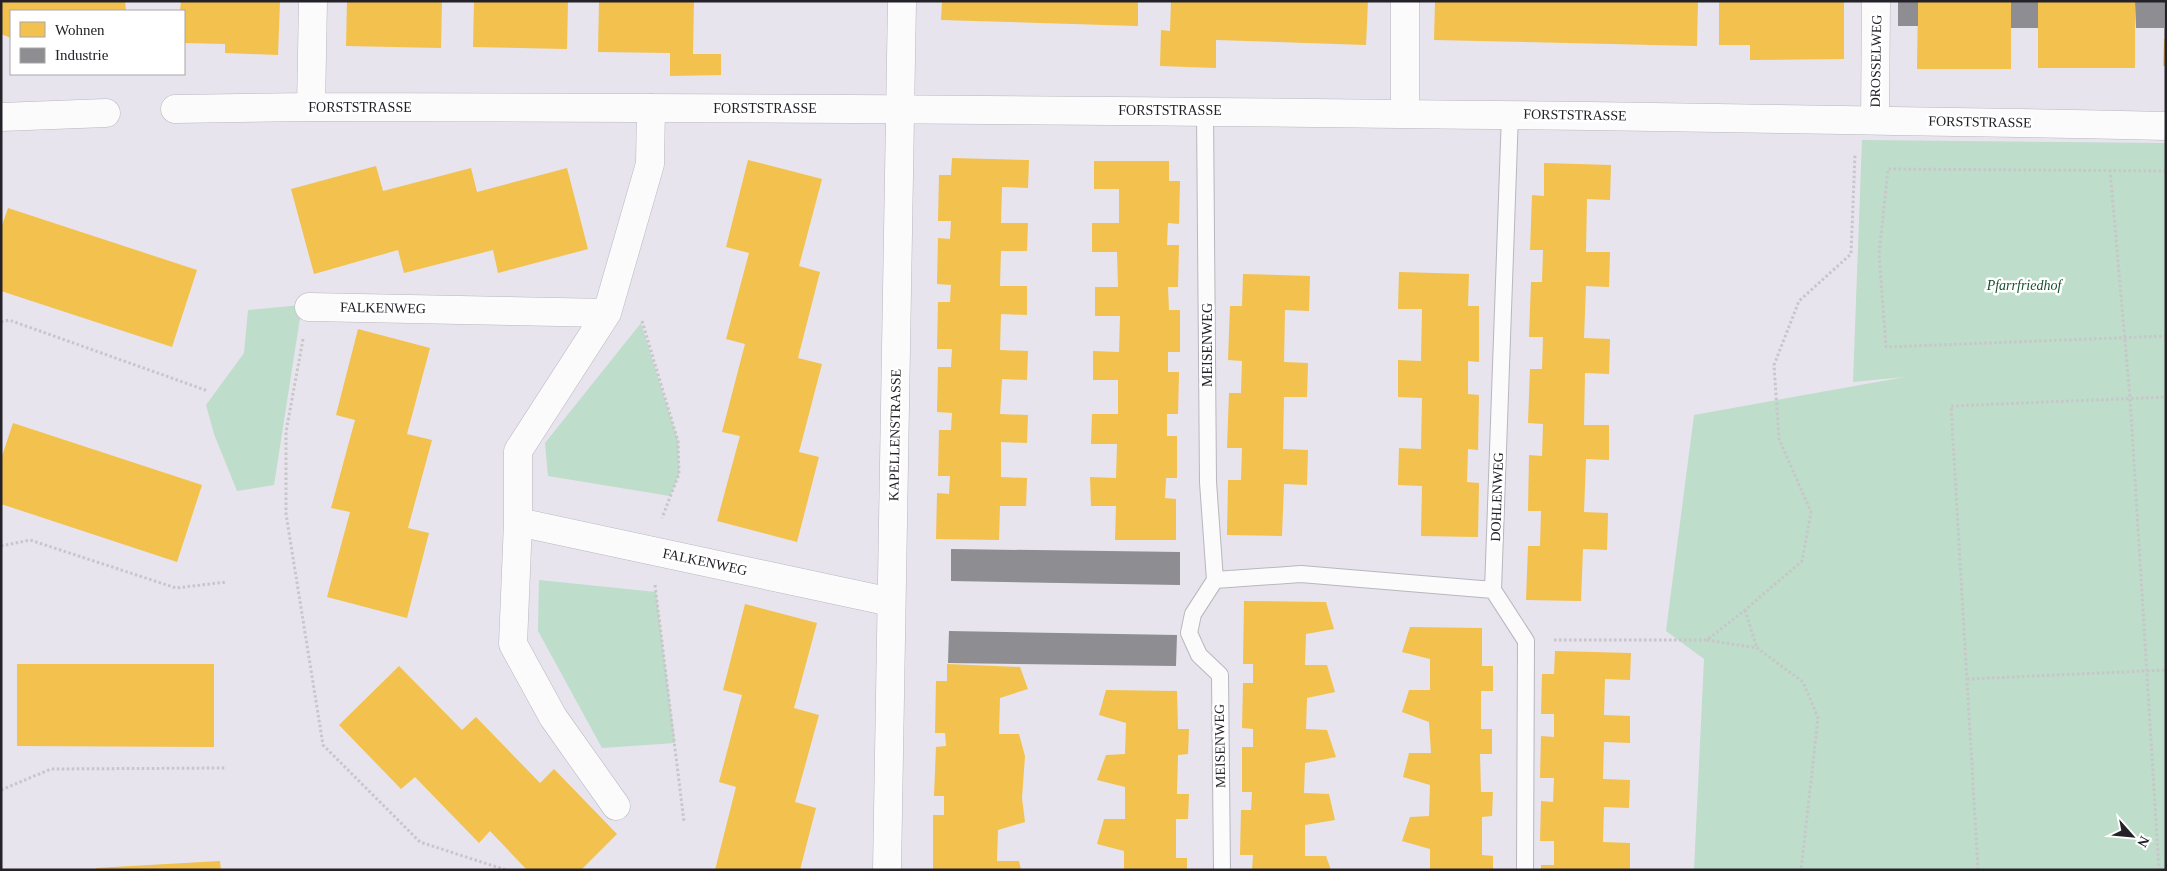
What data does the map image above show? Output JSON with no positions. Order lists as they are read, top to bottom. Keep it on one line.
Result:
{"streets":{"street":["DROSSELWEG","FORSTSTRASSE","FALKENWEG","KAPELLENSTRASSE"],"lane":["MEISENWEG","DOHLENWEG"]},"crossings":[["DROSSELWEG","FORSTSTRASSE"],["FORSTSTRASSE","MEISENWEG"],["FORSTSTRASSE","KAPELLENSTRASSE"],["FORSTSTRASSE","DOHLENWEG"],["FALKENWEG","KAPELLENSTRASSE"]],"parks":["Pfarrfriedhof"],"legend":["Wohnen","Industrie"],"north":"bottom right"}
